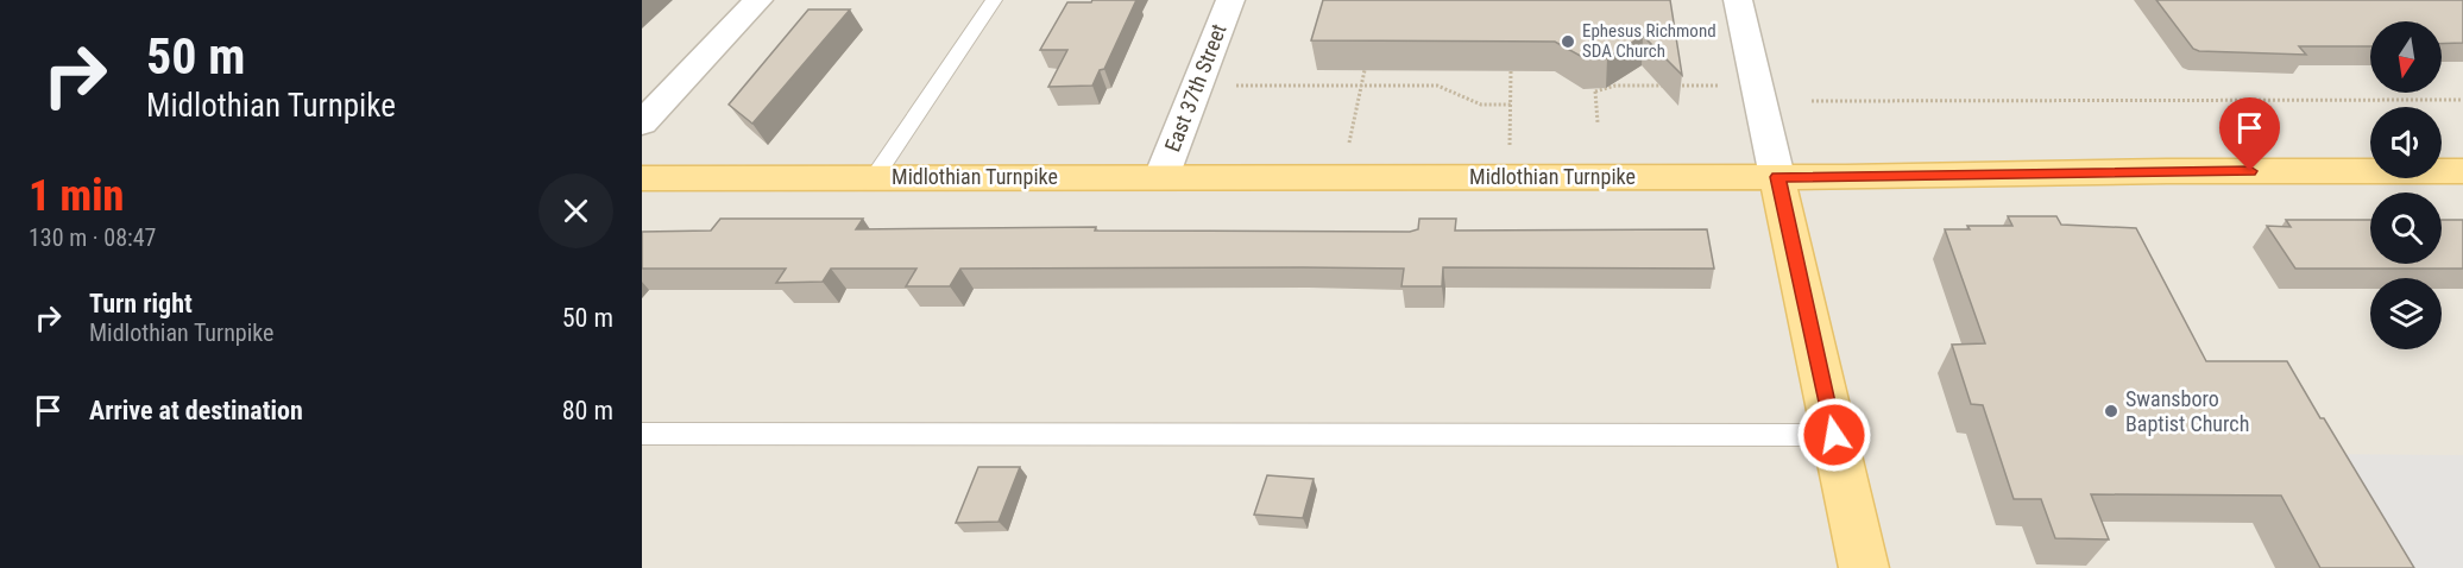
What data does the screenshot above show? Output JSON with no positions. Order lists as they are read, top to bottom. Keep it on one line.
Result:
{"streets":{"main road":["Midlothian Turnpike"],"street":["East 37th Street"]},"crossings":[["East 37th Street","Midlothian Turnpike"]],"places":["Ephesus Richmond SDA Church","Swansboro Baptist Church"],"north":"bottom","page":{"turn":["50 m","Midlothian Turnpike"],"heading":["1 min","130 m · 08:47"],"list":[{"name":"Turn right","note":"Midlothian Turnpike","value":"50 m"},{"name":"Arrive at destination","value":"80 m"}]}}
